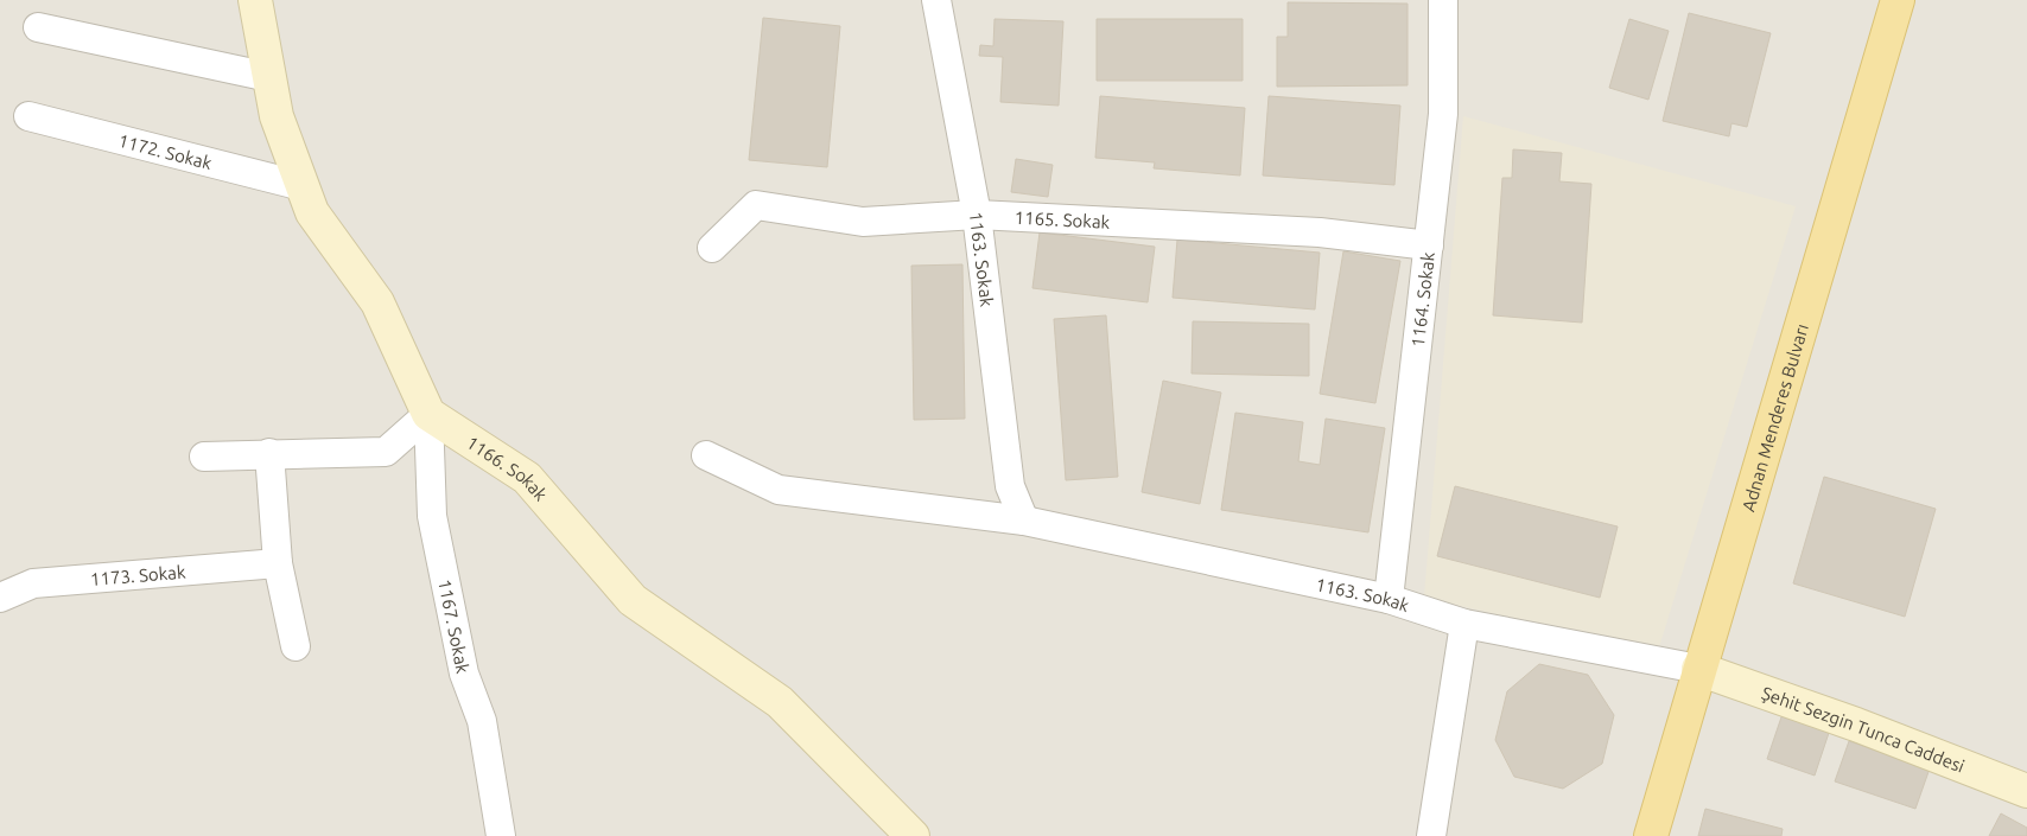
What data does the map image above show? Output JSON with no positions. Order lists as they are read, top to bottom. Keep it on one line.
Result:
{"streets":{"main road":["Adnan Menderes Bulvarı"],"street":["1172. Sokak","1165. Sokak","1163. Sokak","1164. Sokak","1166. Sokak","1173. Sokak","1167. Sokak","Şehit Sezgin Tunca Caddesi"]},"crossings":[["1165. Sokak","1163. Sokak"],["1165. Sokak","1164. Sokak"],["1163. Sokak","1164. Sokak"],["1163. Sokak","Adnan Menderes Bulvarı"],["1163. Sokak","Şehit Sezgin Tunca Caddesi"],["Adnan Menderes Bulvarı","Şehit Sezgin Tunca Caddesi"],["1166. Sokak","1167. Sokak"]]}
